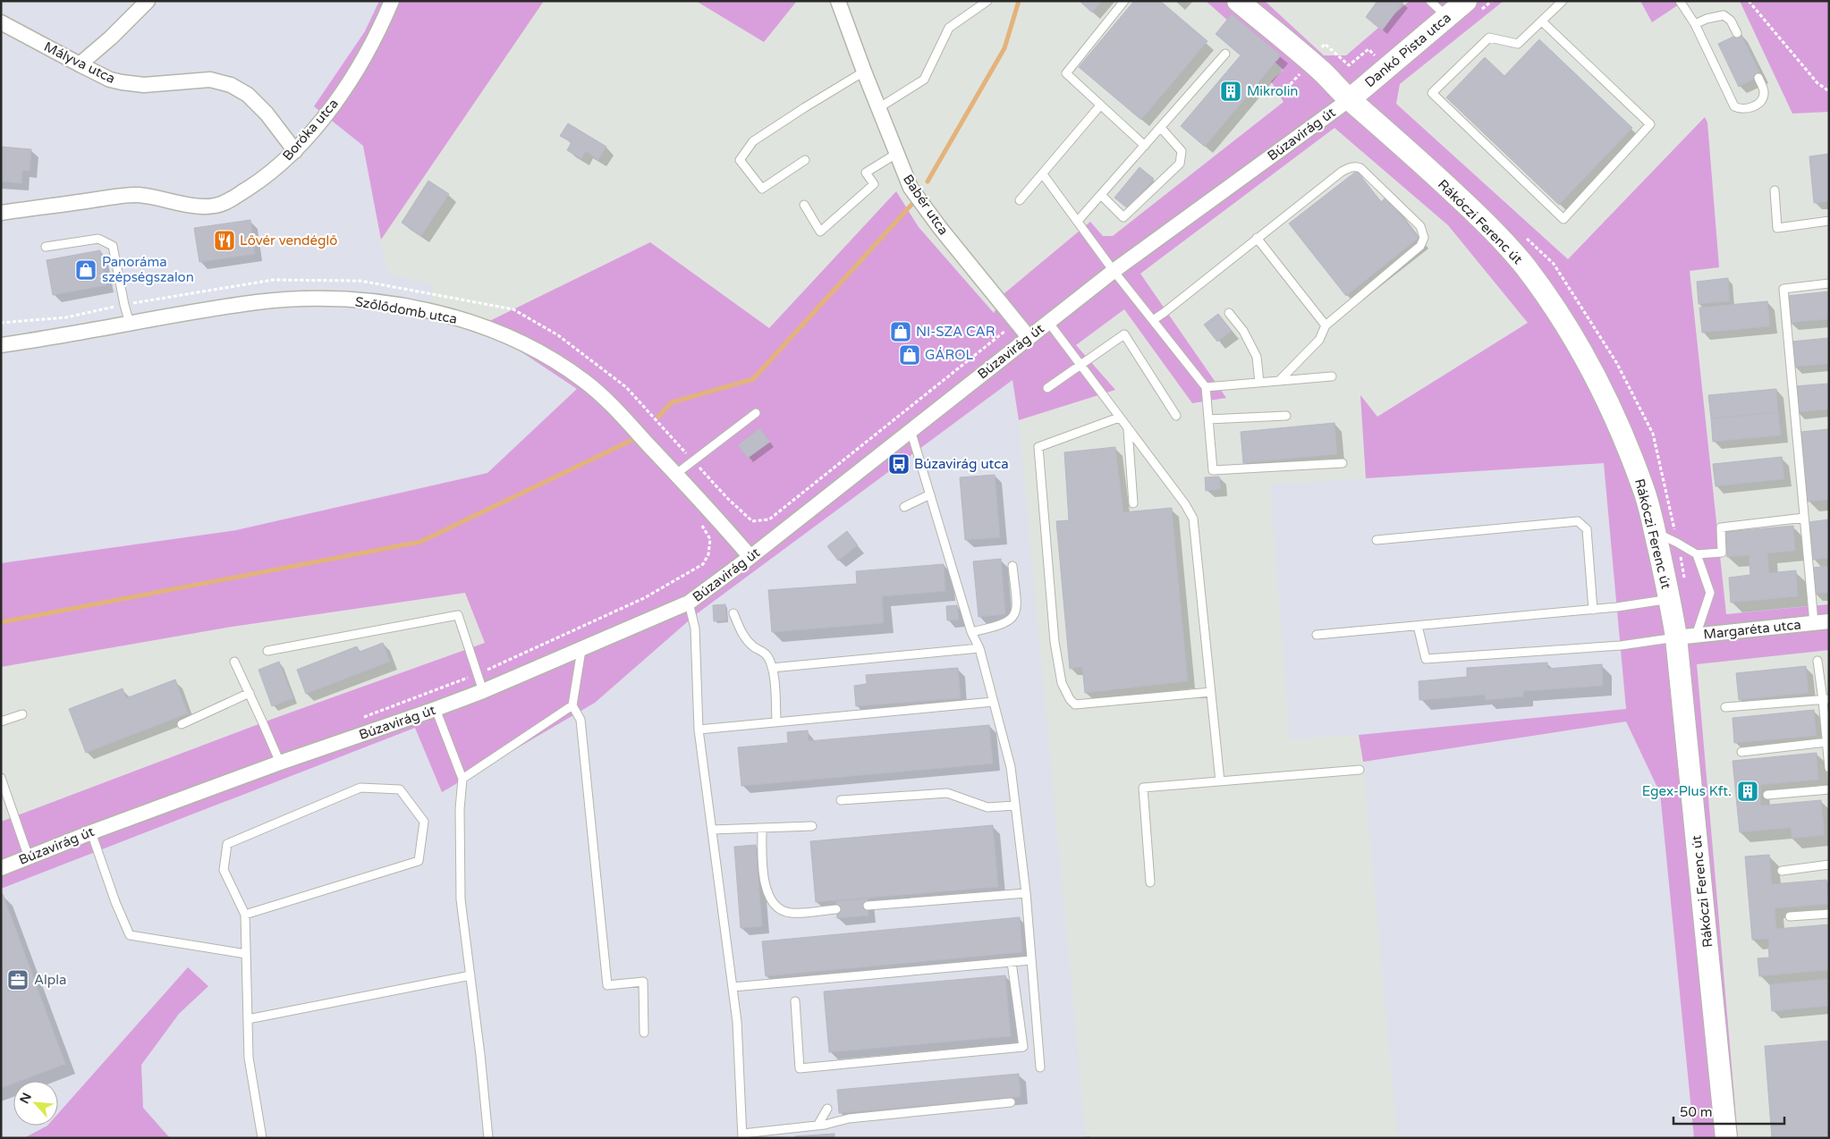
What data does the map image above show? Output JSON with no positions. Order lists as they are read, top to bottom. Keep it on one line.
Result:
{"streets":{"main road":["Dankó Pista utca","Rákóczi Ferenc út"],"street":["Mályva utca","Boróka utca","Búzavirág út","Babér utca","Szőlődomb utca","Margaréta utca"]},"crossings":[["Dankó Pista utca","Búzavirág út"],["Dankó Pista utca","Rákóczi Ferenc út"],["Mályva utca","Boróka utca"],["Búzavirág út","Babér utca"],["Búzavirág út","Rákóczi Ferenc út"],["Búzavirág út","Szőlődomb utca"],["Rákóczi Ferenc út","Margaréta utca"]],"places":{"building":["Mikrolin","Egex-Plus Kft."],"restaurant":["Lővér vendéglő"],"shop":["Panoráma szépségszalon","NI-SZA CAR","GÁROL"],"bus stop":["Búzavirág utca"],"office":["Alpla"]},"scale_bar":"50 m","north":"top left"}
